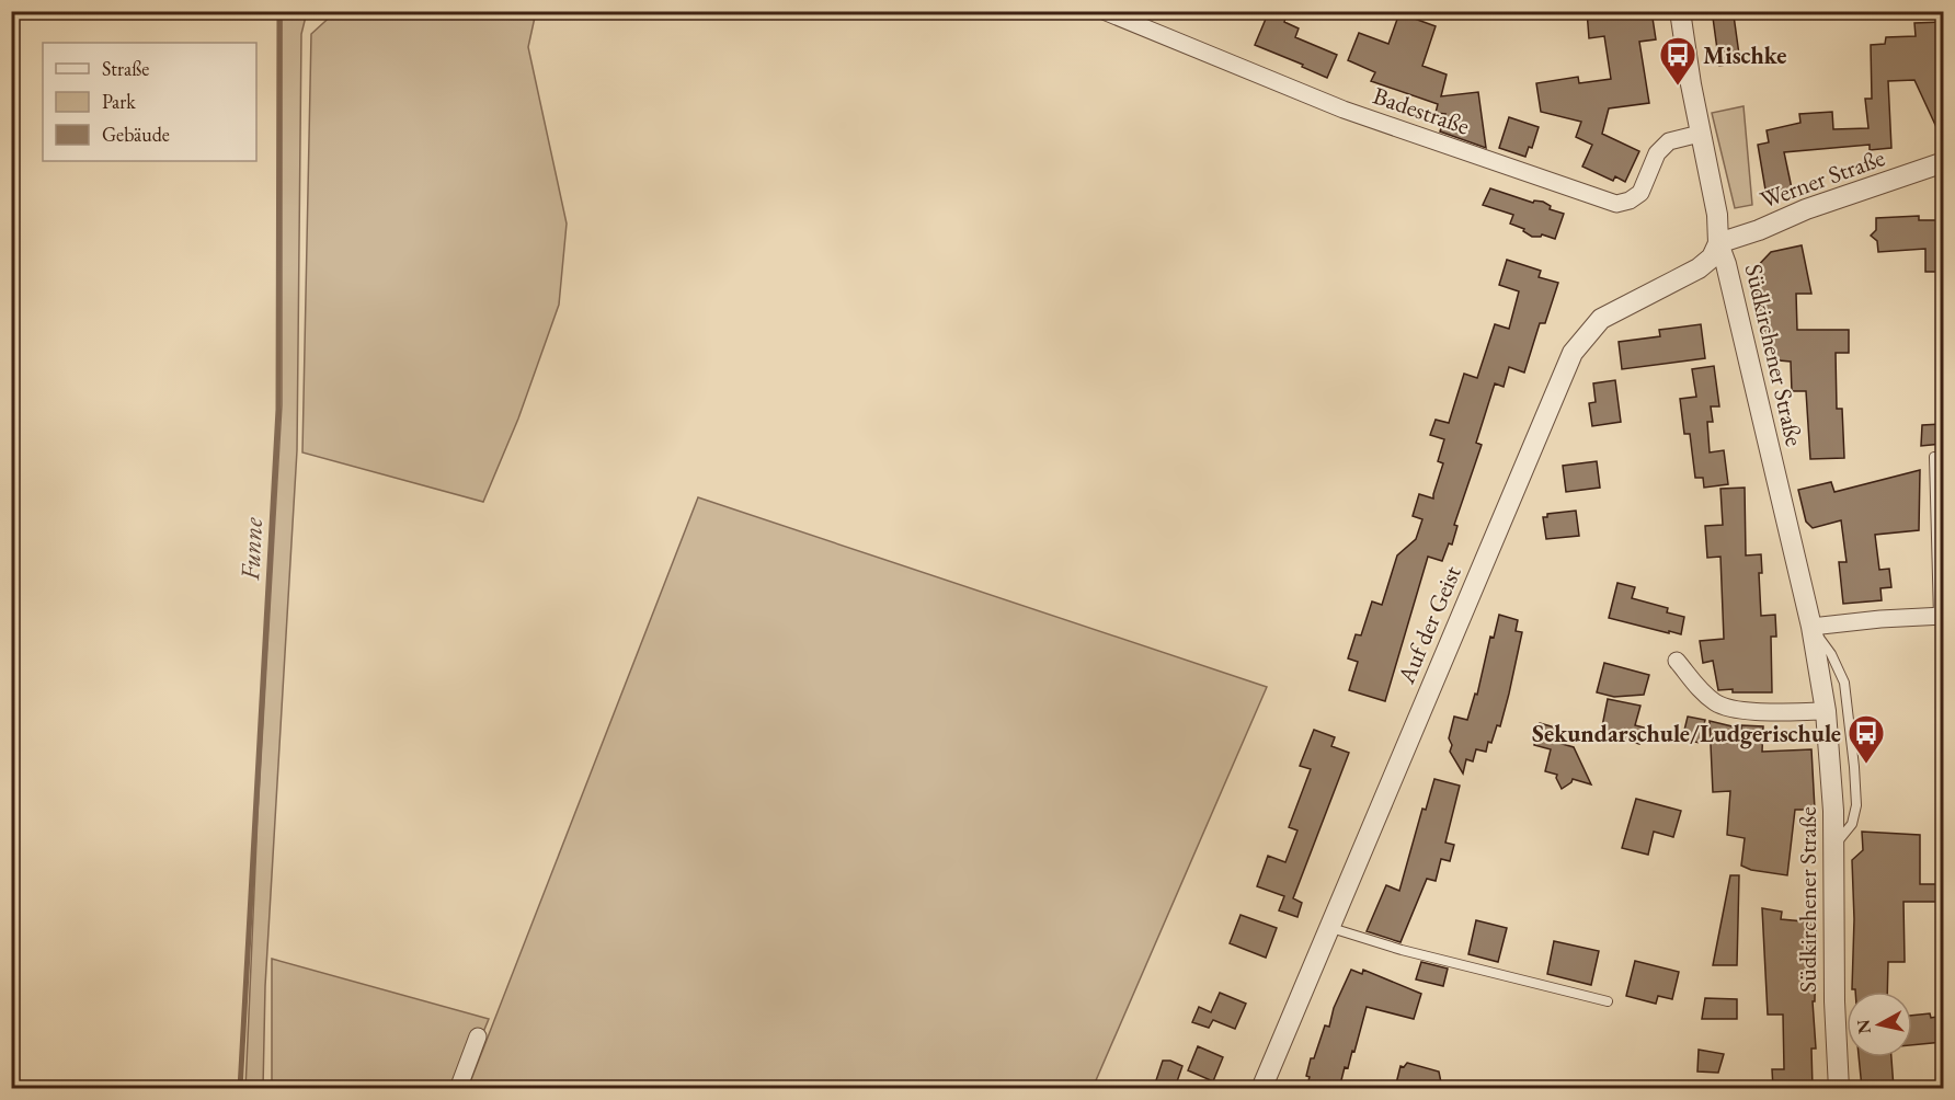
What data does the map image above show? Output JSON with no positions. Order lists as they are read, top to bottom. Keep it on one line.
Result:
{"streets":{"street":["Badestraße","Werner Straße","Südkirchener Straße","Auf der Geist"]},"crossings":[["Badestraße","Südkirchener Straße"],["Werner Straße","Südkirchener Straße"],["Werner Straße","Auf der Geist"],["Südkirchener Straße","Auf der Geist"]],"water":["Funne"],"places":{"bus stop":["Mischke","Sekundarschule/Ludgerischule"]},"legend":["Straße","Park","Gebäude"],"north":"left"}
